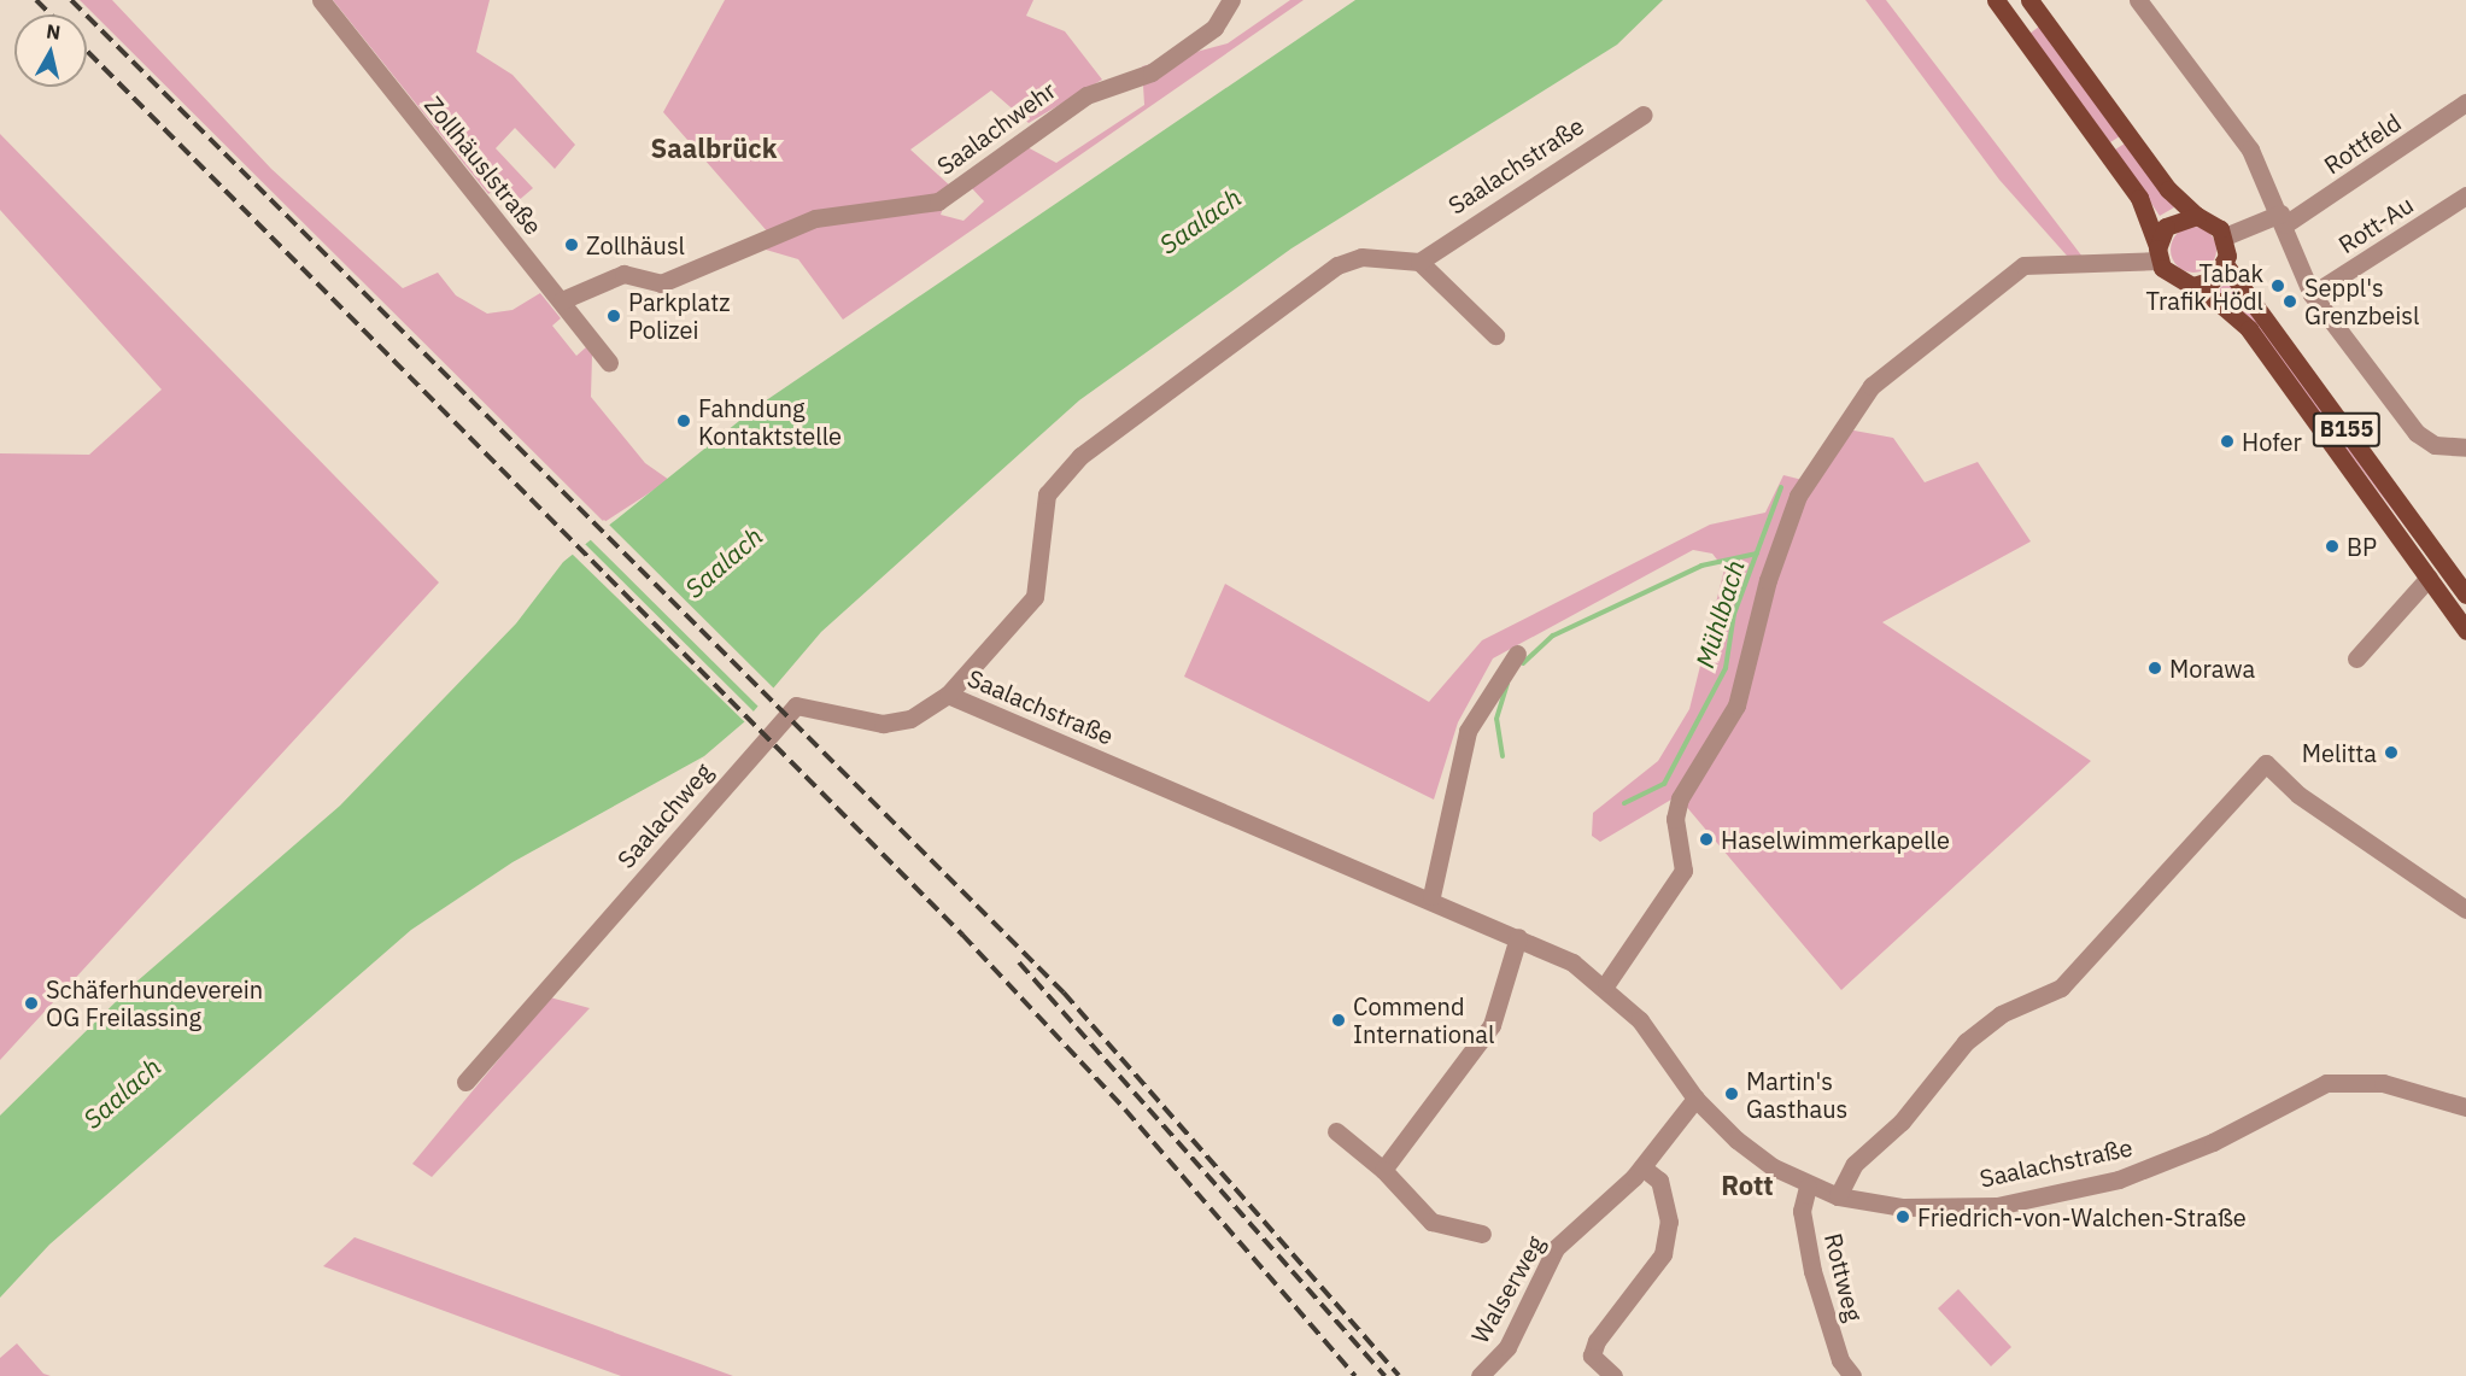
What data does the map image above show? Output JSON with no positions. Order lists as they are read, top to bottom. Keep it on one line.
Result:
{"streets":{"main road":["B155"],"street":["Saalachwehr","Rottfeld","Zollhäuslstraße","Saalachstraße","Rott-Au","Saalachweg","Rottweg","Walserweg"]},"crossings":[["Saalachwehr","Zollhäuslstraße"],["Rottfeld","B155"],["Saalachstraße","Saalachweg"],["Saalachstraße","Rottweg"],["Saalachstraße","Walserweg"]],"districts":["Saalbrück","Rott"],"water":["Saalach","Mühlbach"],"places":["Zollhäusl","Tabak Trafik Hödl","Seppl's Grenzbeisl","Parkplatz Polizei","Fahndung Kontaktstelle","Hofer","BP","Morawa","Melitta","Haselwimmerkapelle","Schäferhundeverein OG Freilassing","Commend International","Martin's Gasthaus","Friedrich-von-Walchen-Straße"],"north":"top"}
